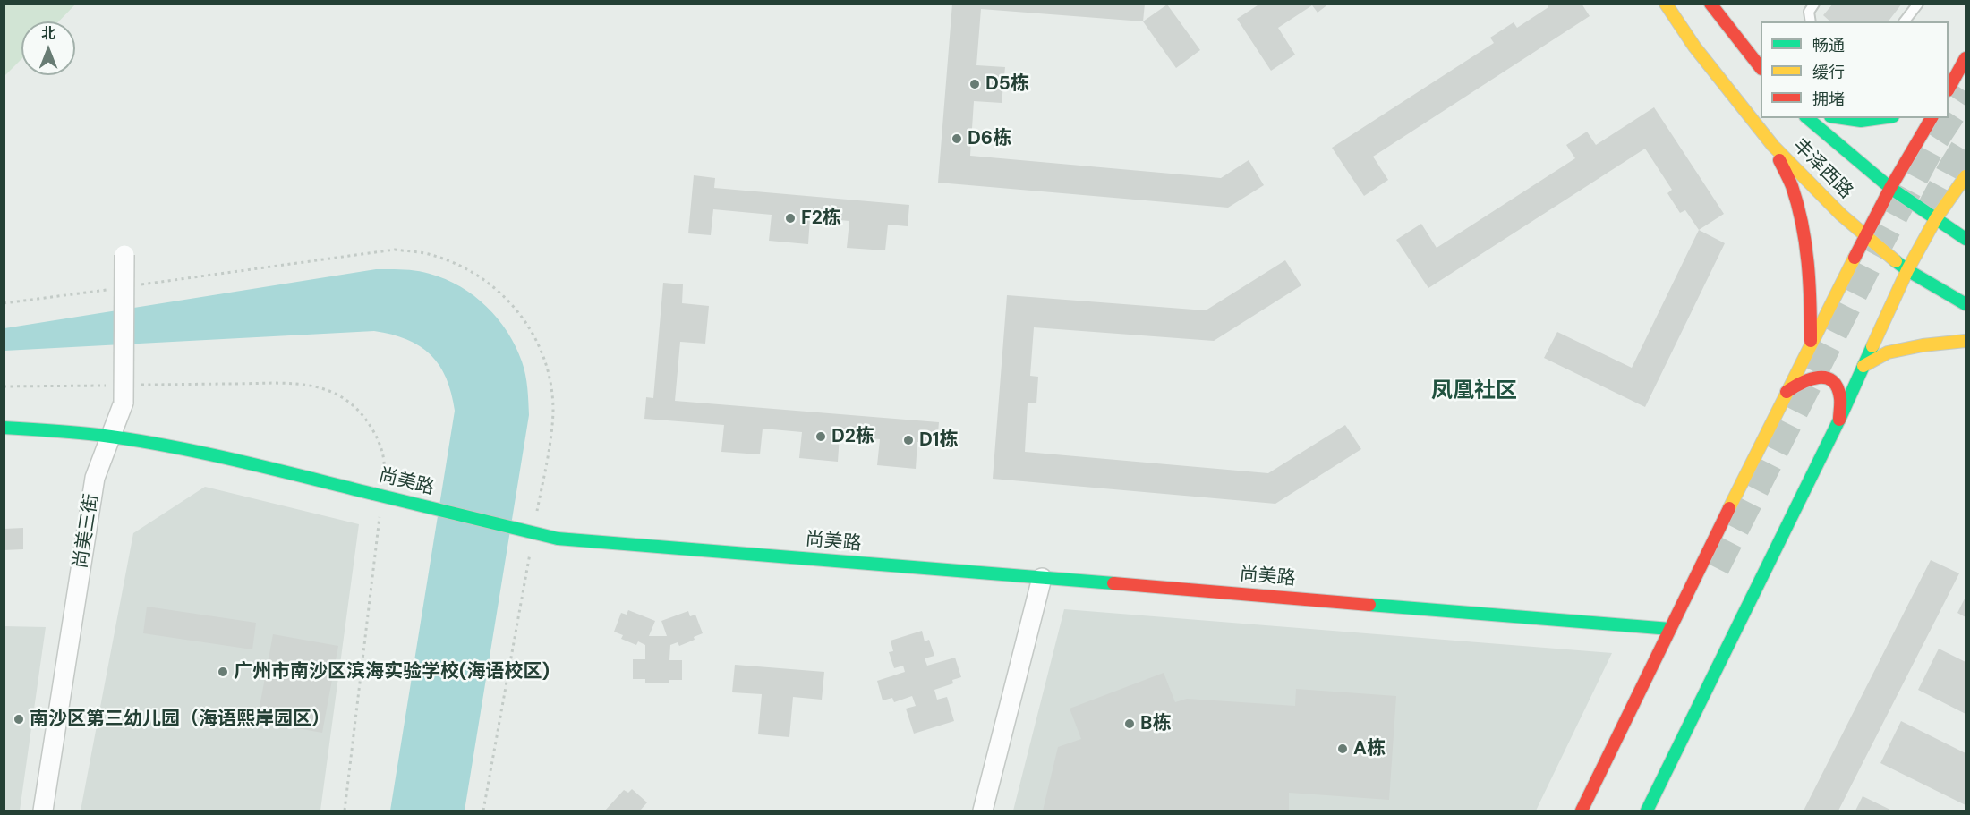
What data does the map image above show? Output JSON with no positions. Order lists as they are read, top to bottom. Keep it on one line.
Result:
{"streets":{"main road":["丰泽西路","尚美路"],"street":["尚美三街"]},"crossings":[["尚美路","尚美三街"]],"districts":["凤凰社区"],"places":["D5栋","D6栋","F2栋","D2栋","D1栋","广州市南沙区滨海实验学校(海语校区)","南沙区第三幼儿园（海语熙岸园区）","B栋","A栋"],"legend":["畅通","缓行","拥堵"],"north":"top"}
